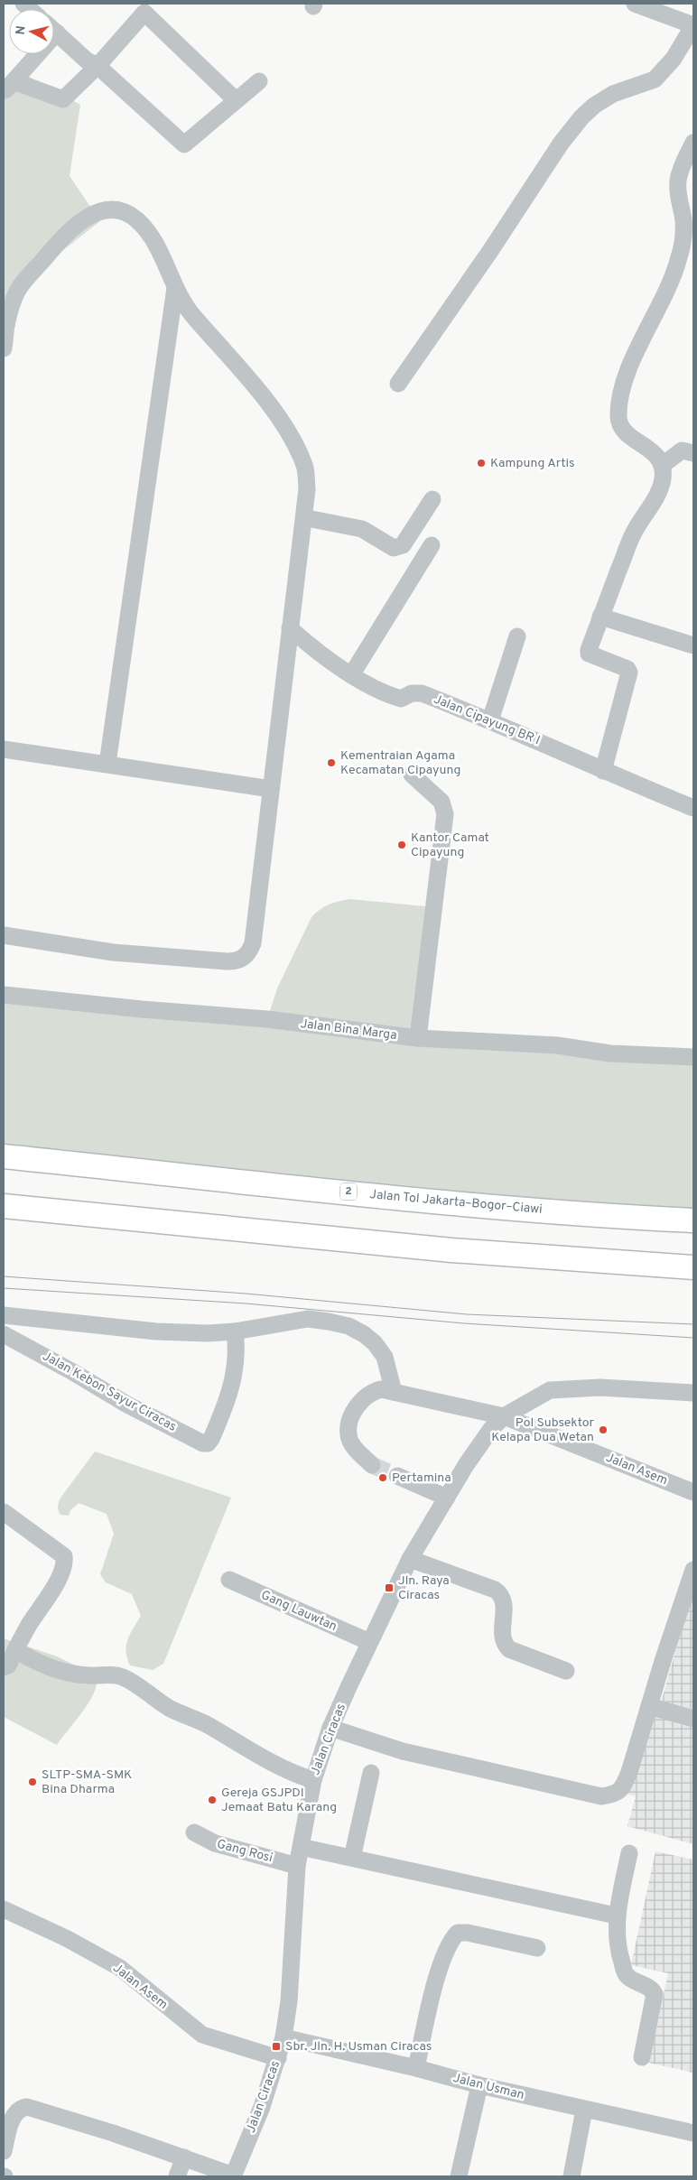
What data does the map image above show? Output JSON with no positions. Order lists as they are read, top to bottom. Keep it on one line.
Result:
{"streets":{"highway":["2","Jalan Tol Jakarta–Bogor–Ciawi"],"street":["Jalan Cipayung BR I","Jalan Bina Marga","Jalan Kebon Sayur Ciracas","Jalan Asem","Gang Lauwtan","Jalan Ciracas","Gang Rosi","Jalan Usman"]},"crossings":[["Jalan Asem","Jalan Ciracas"],["Gang Lauwtan","Jalan Ciracas"],["Jalan Ciracas","Gang Rosi"],["Jalan Ciracas","Jalan Usman"]],"places":{"other":["Kampung Artis","Kementraian Agama Kecamatan Cipayung","Kantor Camat Cipayung","Pol Subsektor Kelapa Dua Wetan","Pertamina","SLTP-SMA-SMK Bina Dharma","Gereja GSJPDI Jemaat Batu Karang"],"transit":["Jln. Raya Ciracas","Sbr. Jln. H. Usman Ciracas"]},"north":"left"}
